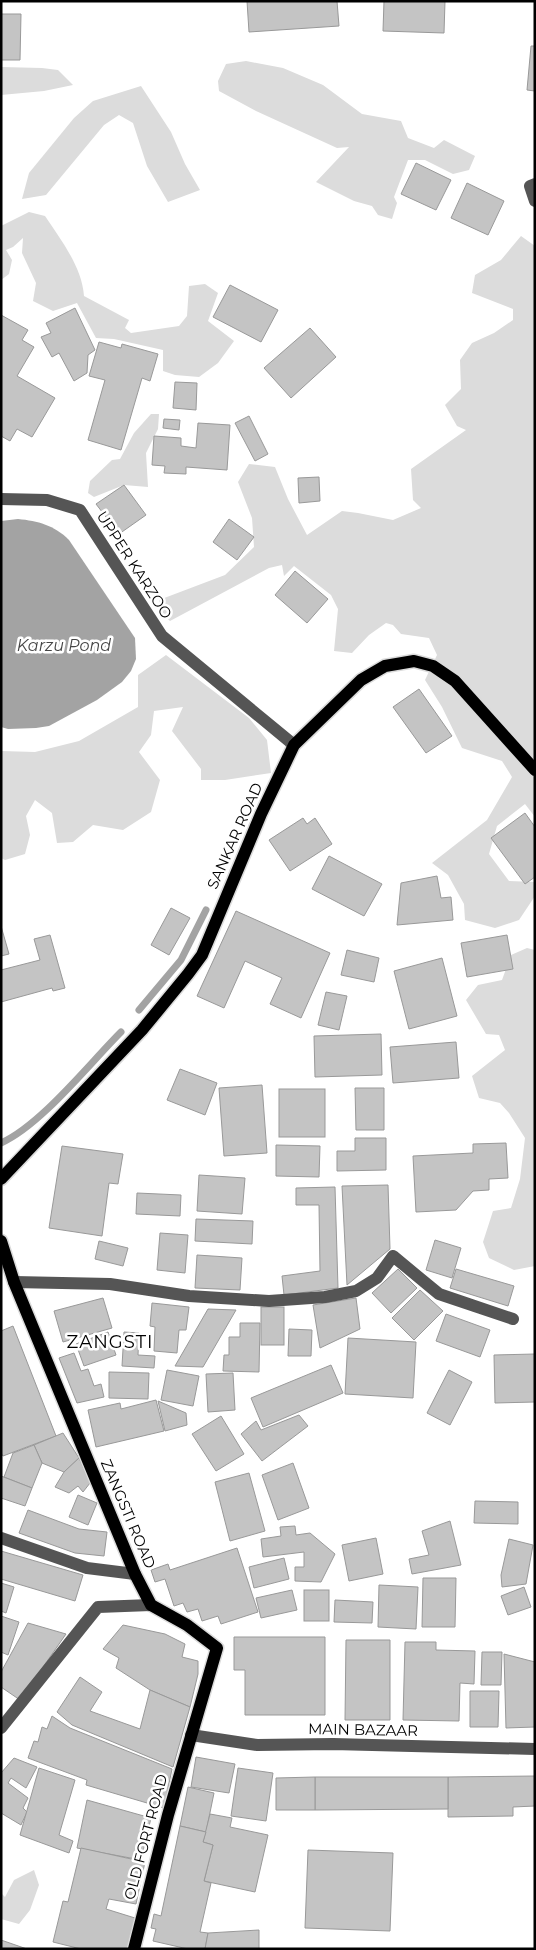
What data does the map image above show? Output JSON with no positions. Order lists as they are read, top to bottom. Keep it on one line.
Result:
{"streets":{"main road":["SANKAR ROAD","ZANGSTI ROAD","OLD FORT ROAD"],"street":["UPPER KARZOO","MAIN BAZAAR"]},"crossings":[["UPPER KARZOO","SANKAR ROAD"],["ZANGSTI ROAD","OLD FORT ROAD"],["MAIN BAZAAR","OLD FORT ROAD"]],"districts":["ZANGSTI"],"water":["Karzu Pond"]}
